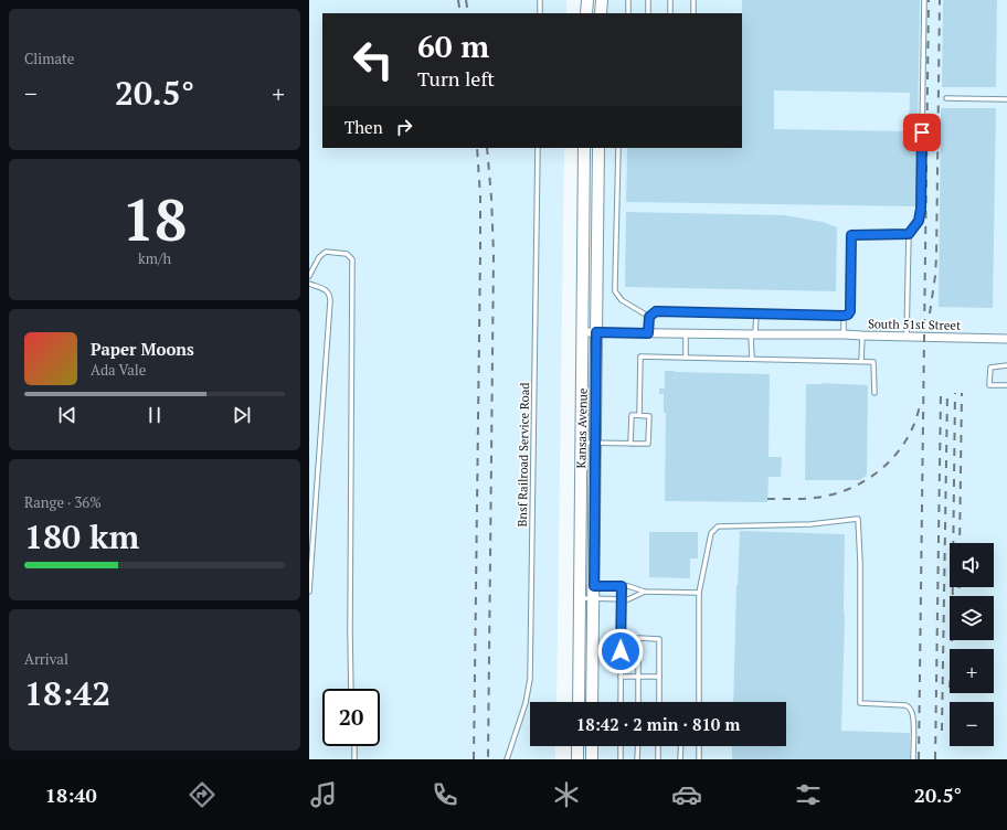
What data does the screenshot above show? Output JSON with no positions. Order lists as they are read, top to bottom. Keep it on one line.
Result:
{"streets":{"main road":["Kansas Avenue"],"street":["South 51st Street"],"lane":["Bnsf Railroad Service Road"]},"crossings":[["South 51st Street","Kansas Avenue"]],"page":{"tile":["Climate",["18","km/h"],["Range · 36%","180 km"],["Arrival","18:42"]],"turn":["60 m","Turn left"],"heat":["−","20.5°","+"],"then":"Then","song":["Paper Moons","Ada Vale"],"map_buttons":["+","−"],"limit":"20","trip":"18:42 · 2 min · 810 m","tabs":["18:40","20.5°"]}}
